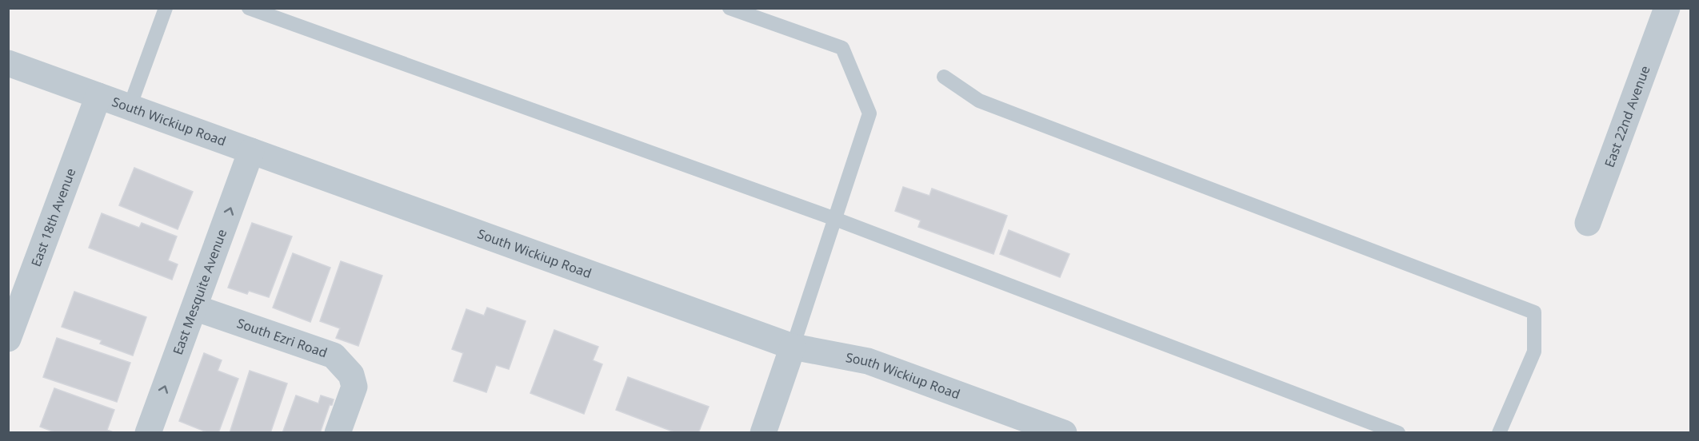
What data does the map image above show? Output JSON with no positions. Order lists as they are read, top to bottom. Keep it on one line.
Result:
{"streets":{"street":["East 22nd Avenue","South Wickiup Road","East 18th Avenue","East Mesquite Avenue","South Ezri Road"]},"crossings":[["South Wickiup Road","East 18th Avenue"],["South Wickiup Road","East Mesquite Avenue"],["East Mesquite Avenue","South Ezri Road"]],"one_way":["East Mesquite Avenue"]}
